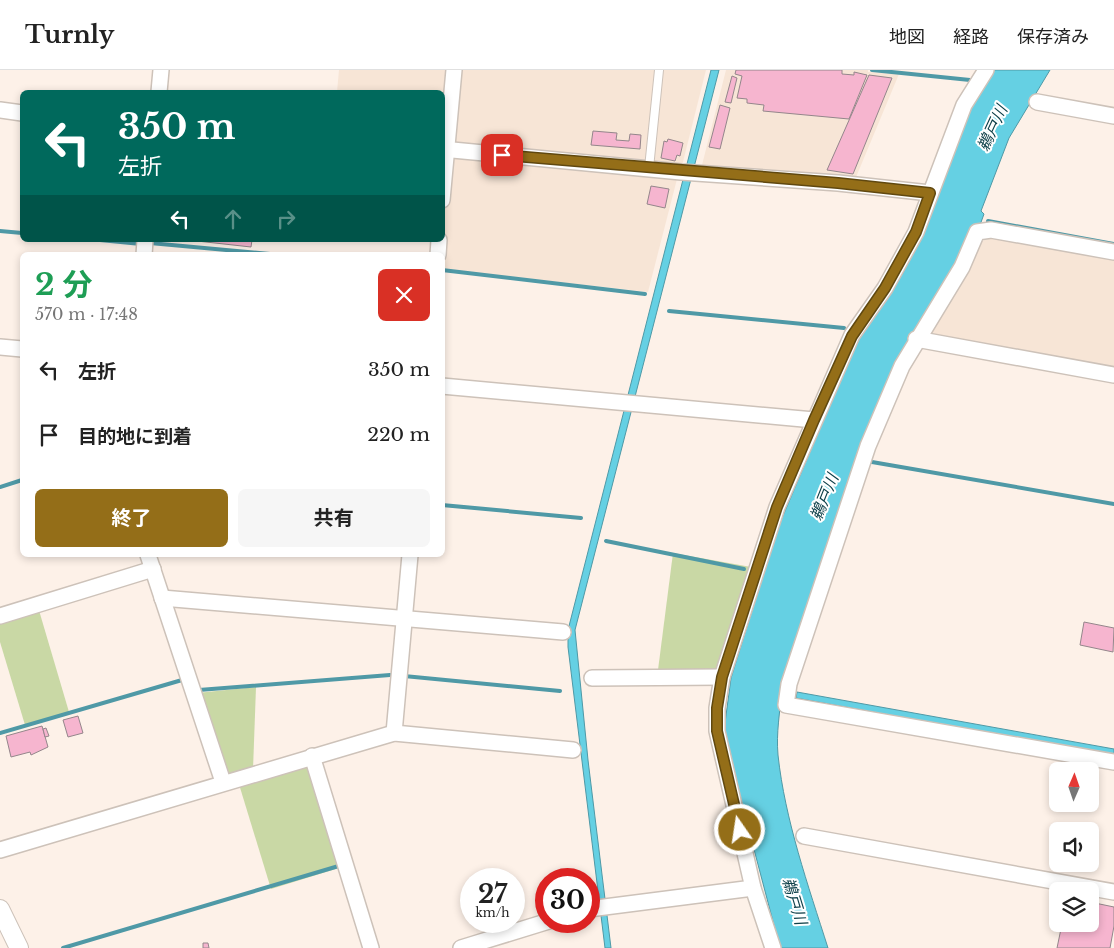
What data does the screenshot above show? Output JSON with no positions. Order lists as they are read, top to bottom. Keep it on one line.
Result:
{"water":["鵜戸川"],"north":"top","page":{"header":"Turnly","nav":["地図","経路","保存済み"],"turn":["350 m","左折"],"heading":["2 分","570 m · 17:48"],"list":[{"name":"左折","value":"350 m"},{"name":"目的地に到着","value":"220 m"}],"buttons":["終了","共有"],"speed":"27 km/h","limit":"30"}}
